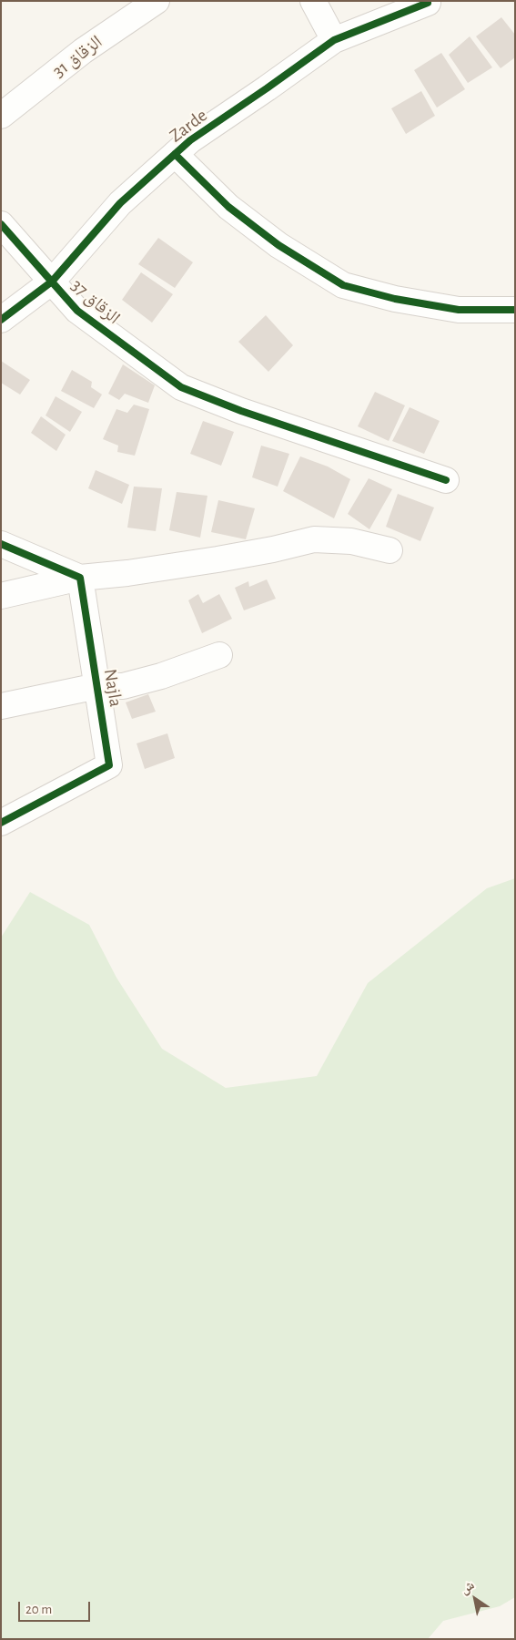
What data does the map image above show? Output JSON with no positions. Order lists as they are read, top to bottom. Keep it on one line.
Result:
{"streets":{"street":["الزقاق 31","Zarde","الزقاق 37","Najla"]},"crossings":[["Zarde","الزقاق 37"]],"scale_bar":"20 m","north":"top left"}
